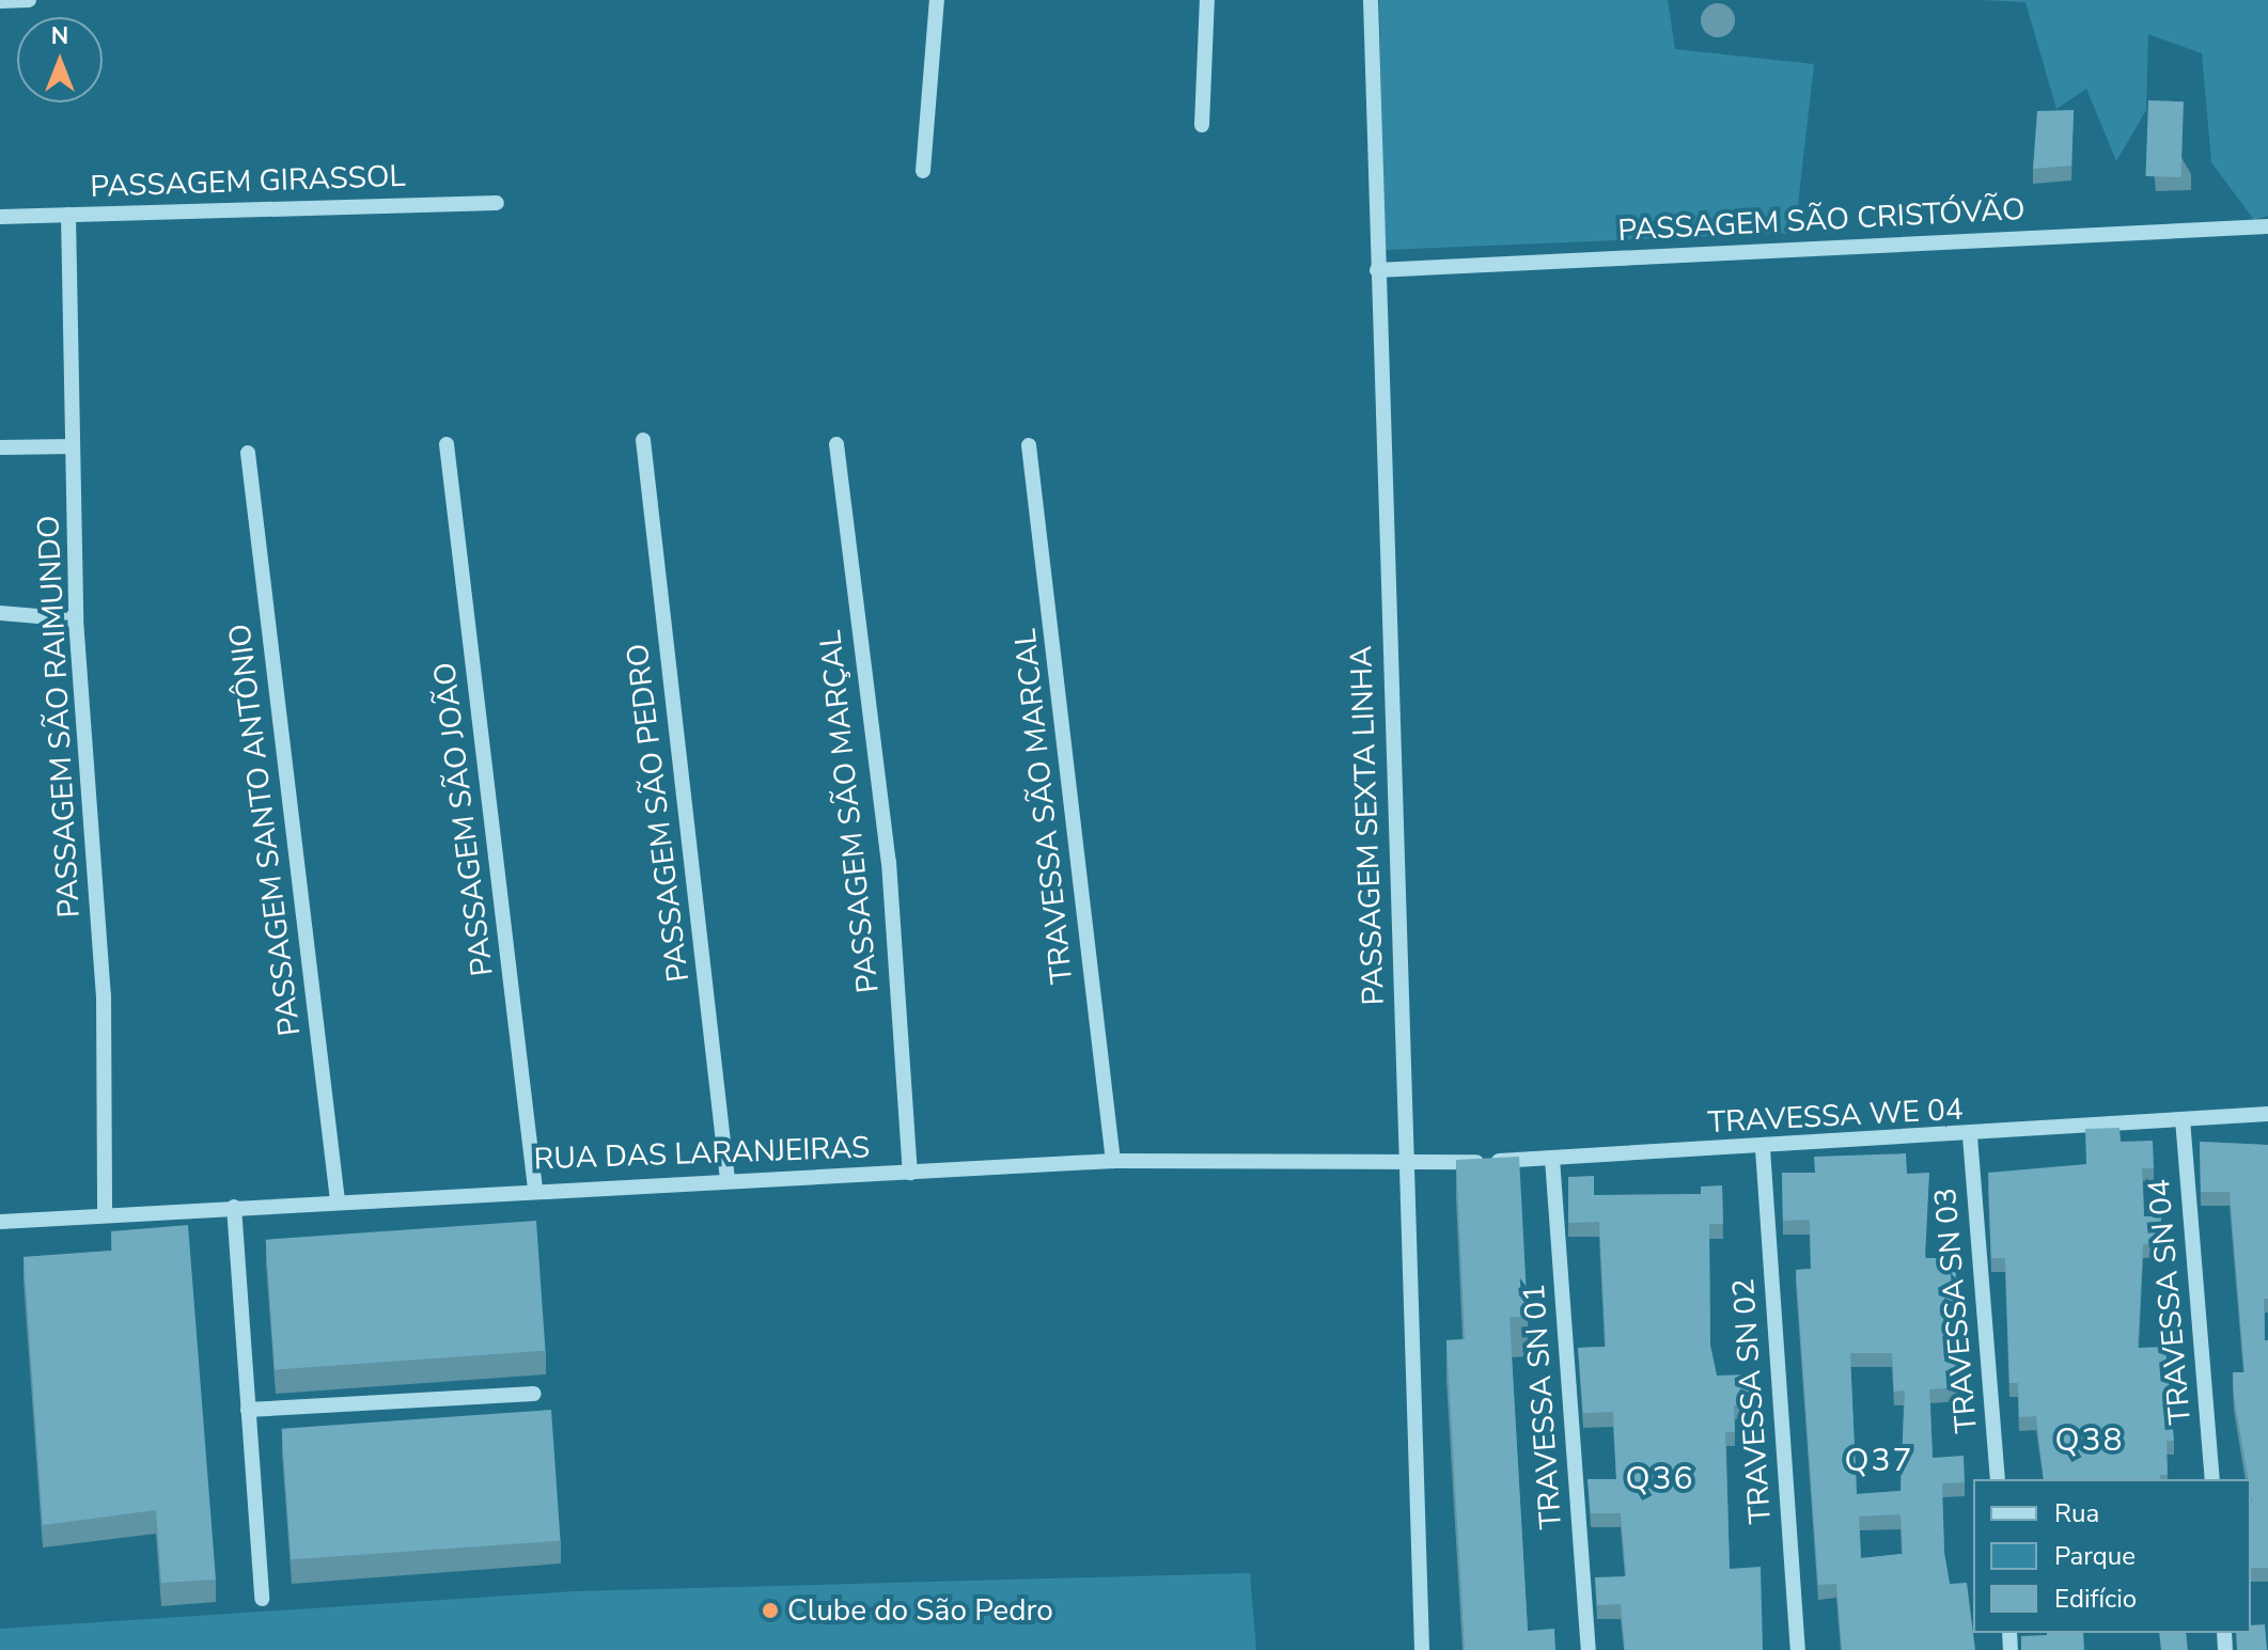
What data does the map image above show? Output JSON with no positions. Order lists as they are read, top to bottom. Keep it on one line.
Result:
{"streets":{"street":["PASSAGEM GIRASSOL","PASSAGEM SÃO CRISTÓVÃO","PASSAGEM SÃO RAIMUNDO","TRAVESSA SÃO MARCAL","PASSAGEM SÃO MARÇAL","PASSAGEM SÃO PEDRO","PASSAGEM SÃO JOÃO","PASSAGEM SEXTA LINHA","PASSAGEM SANTO ANTÔNIO","TRAVESSA WE 04","RUA DAS LARANJEIRAS","TRAVESSA SN 04","TRAVESSA SN 03","TRAVESSA SN 02","TRAVESSA SN 01"]},"crossings":[["PASSAGEM GIRASSOL","PASSAGEM SÃO RAIMUNDO"],["PASSAGEM SÃO CRISTÓVÃO","PASSAGEM SEXTA LINHA"],["PASSAGEM SÃO RAIMUNDO","RUA DAS LARANJEIRAS"],["TRAVESSA SÃO MARCAL","RUA DAS LARANJEIRAS"],["PASSAGEM SÃO MARÇAL","RUA DAS LARANJEIRAS"],["PASSAGEM SÃO PEDRO","RUA DAS LARANJEIRAS"],["PASSAGEM SÃO JOÃO","RUA DAS LARANJEIRAS"],["PASSAGEM SEXTA LINHA","TRAVESSA WE 04"],["PASSAGEM SEXTA LINHA","RUA DAS LARANJEIRAS"],["PASSAGEM SANTO ANTÔNIO","RUA DAS LARANJEIRAS"],["TRAVESSA WE 04","RUA DAS LARANJEIRAS"],["TRAVESSA WE 04","TRAVESSA SN 04"],["TRAVESSA WE 04","TRAVESSA SN 03"],["TRAVESSA WE 04","TRAVESSA SN 02"],["TRAVESSA WE 04","TRAVESSA SN 01"]],"districts":["Q38","Q37","Q36"],"places":["Clube do São Pedro"],"legend":["Rua","Parque","Edifício"],"north":"top"}
